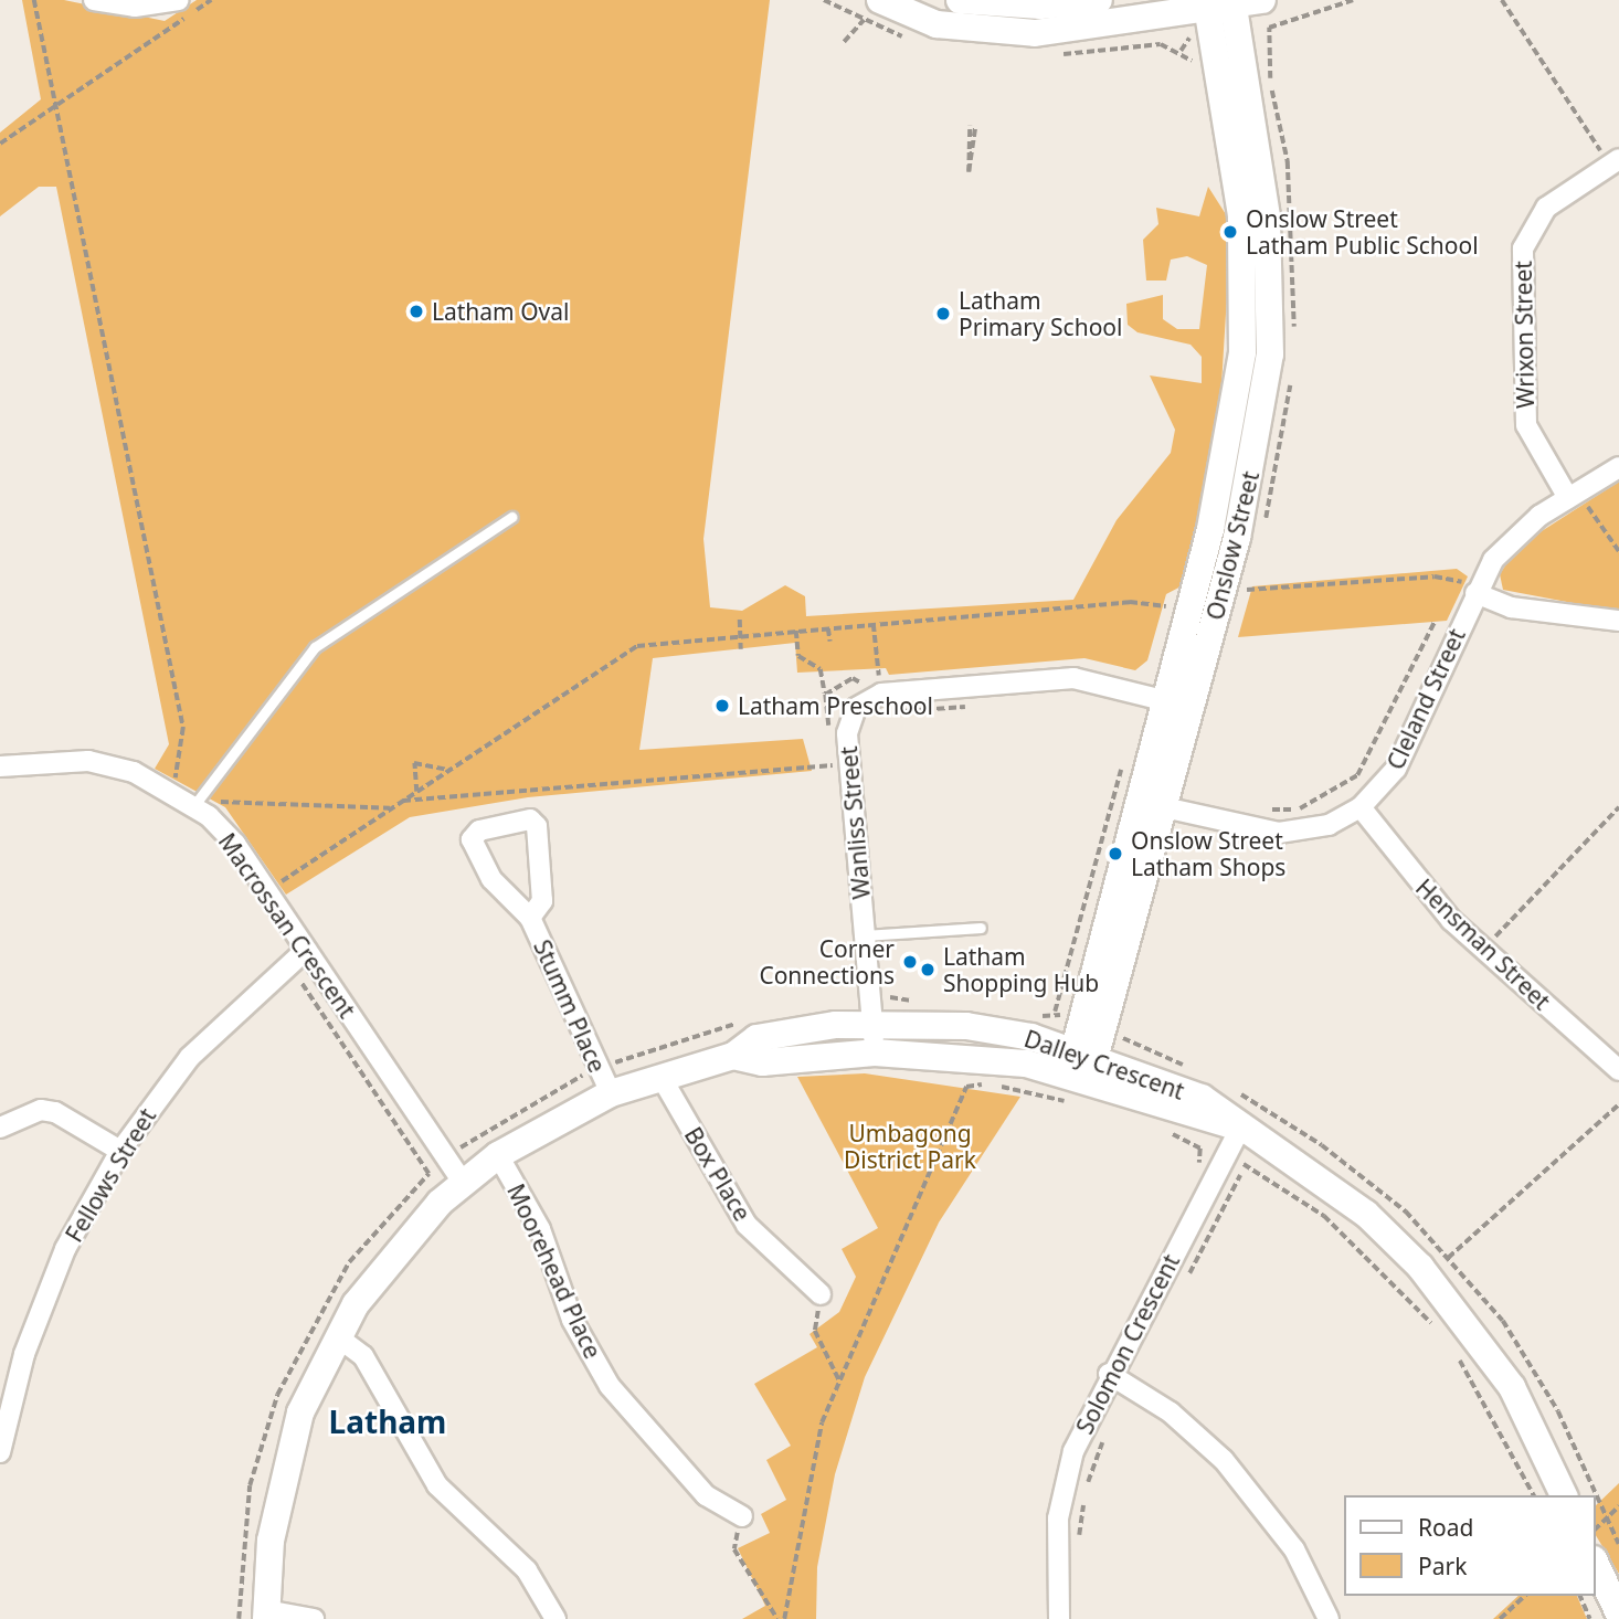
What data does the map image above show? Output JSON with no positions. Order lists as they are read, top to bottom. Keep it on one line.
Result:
{"streets":{"street":["Wrixon Street","Onslow Street","Cleland Street","Wanliss Street","Macrossan Crescent","Hensman Street","Stumm Place","Dalley Crescent","Box Place","Fellows Street","Moorehead Place","Solomon Crescent"]},"crossings":[["Wrixon Street","Cleland Street"],["Onslow Street","Cleland Street"],["Onslow Street","Dalley Crescent"],["Cleland Street","Hensman Street"],["Wanliss Street","Dalley Crescent"],["Macrossan Crescent","Dalley Crescent"],["Macrossan Crescent","Fellows Street"],["Stumm Place","Dalley Crescent"],["Dalley Crescent","Box Place"],["Dalley Crescent","Moorehead Place"],["Dalley Crescent","Solomon Crescent"]],"districts":["Latham"],"parks":["Umbagong District Park"],"places":["Onslow Street Latham Public School","Latham Oval","Latham Primary School","Latham Preschool","Onslow Street Latham Shops","Corner Connections","Latham Shopping Hub"],"legend":["Road","Park"]}
